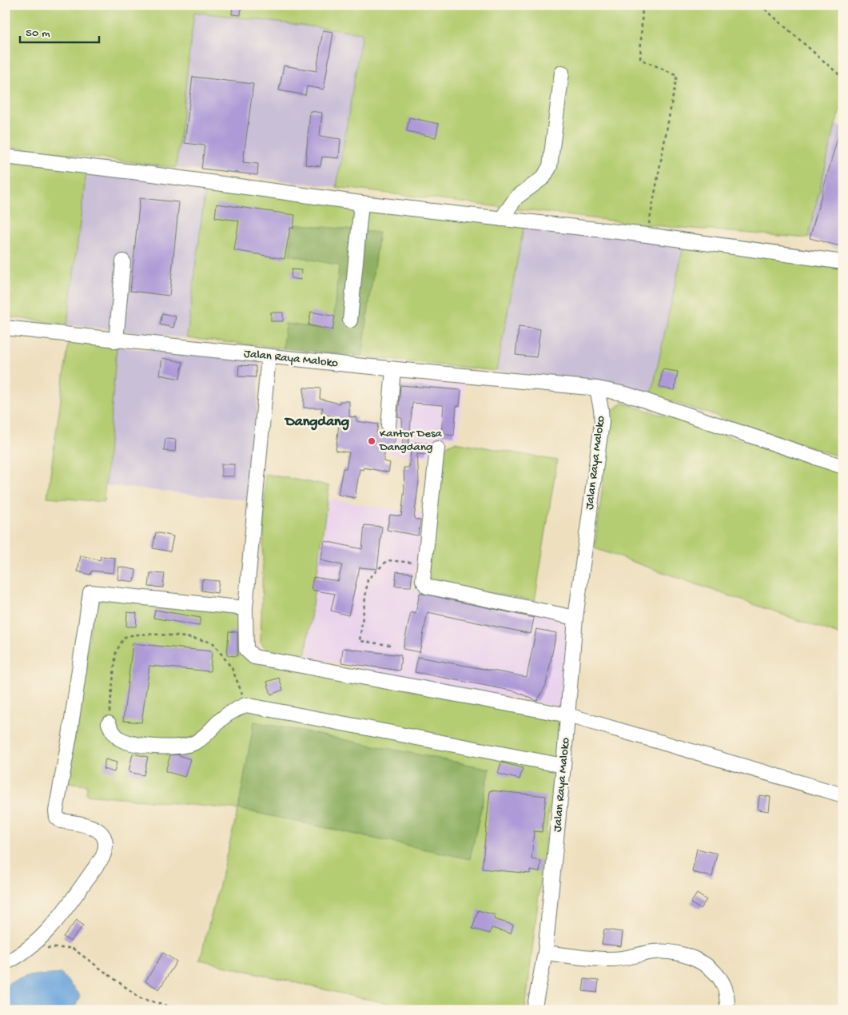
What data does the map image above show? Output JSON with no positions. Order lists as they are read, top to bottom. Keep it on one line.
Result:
{"streets":{"street":["Jalan Raya Maloko"]},"districts":["Dangdang"],"places":["Kantor Desa Dangdang"],"scale_bar":"50 m"}
